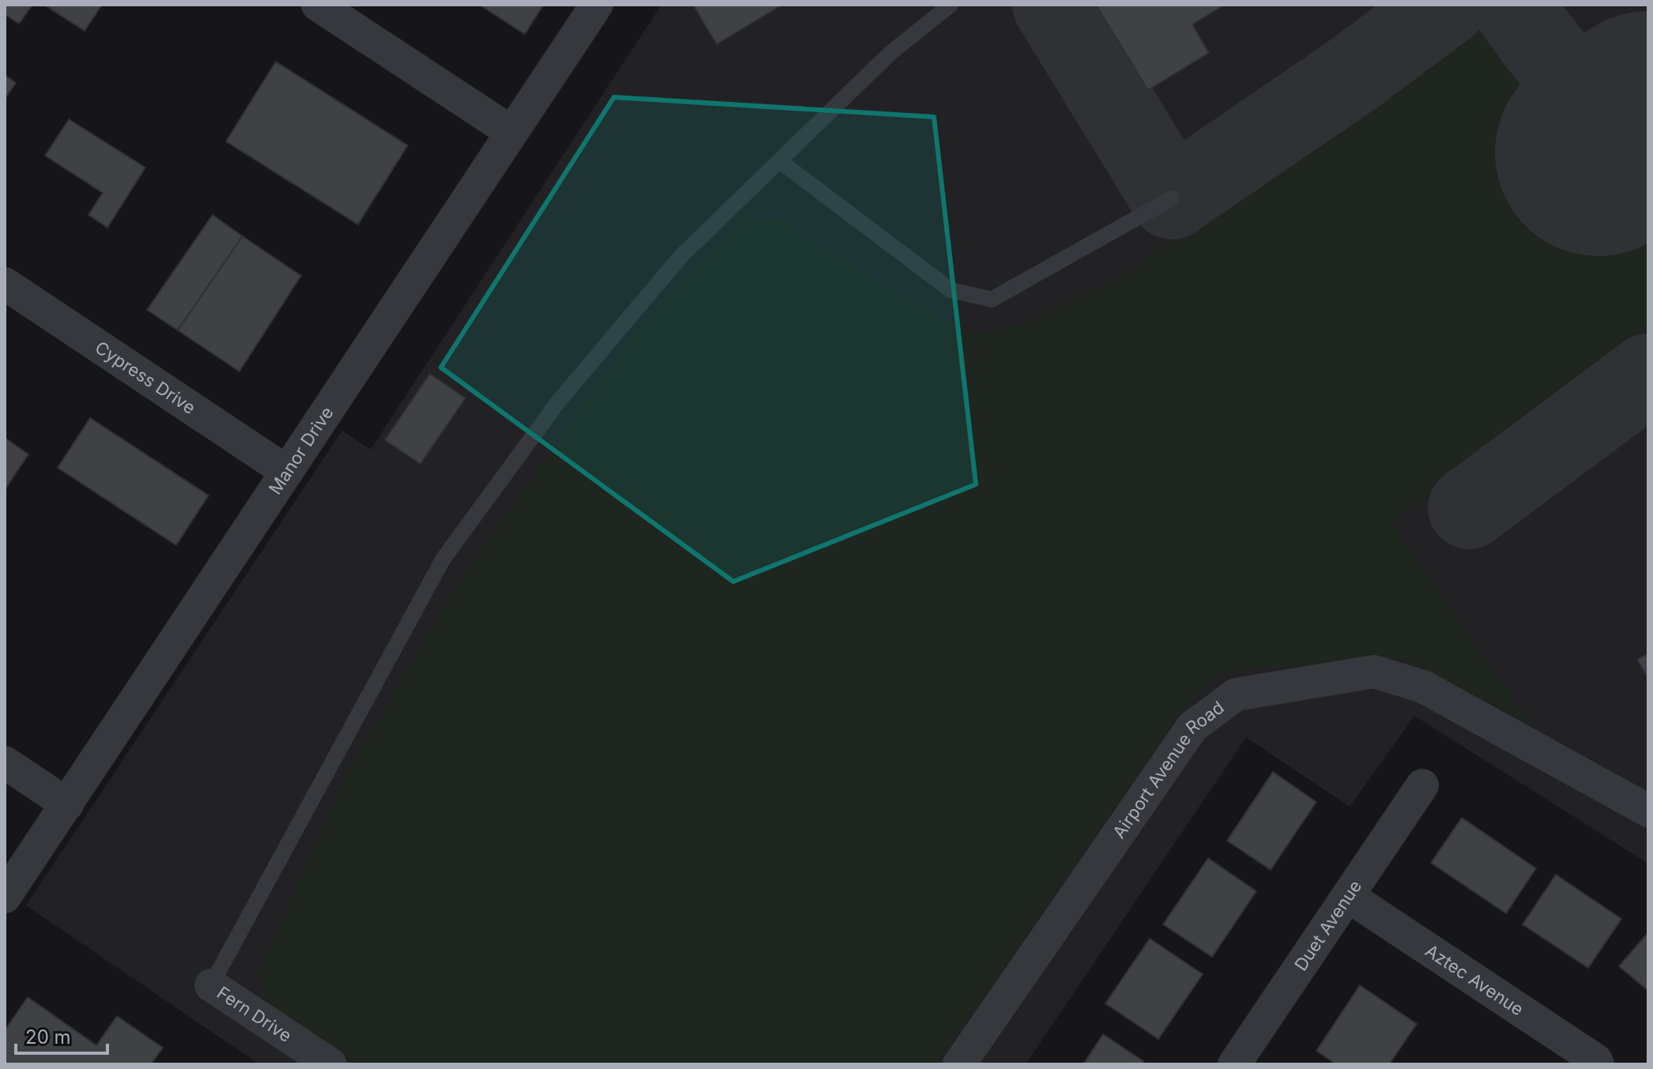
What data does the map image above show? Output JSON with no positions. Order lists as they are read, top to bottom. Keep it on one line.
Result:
{"streets":{"street":["Cypress Drive","Manor Drive","Airport Avenue Road","Duet Avenue","Aztec Avenue","Fern Drive"]},"crossings":[["Cypress Drive","Manor Drive"],["Duet Avenue","Aztec Avenue"]],"scale_bar":"20 m"}
